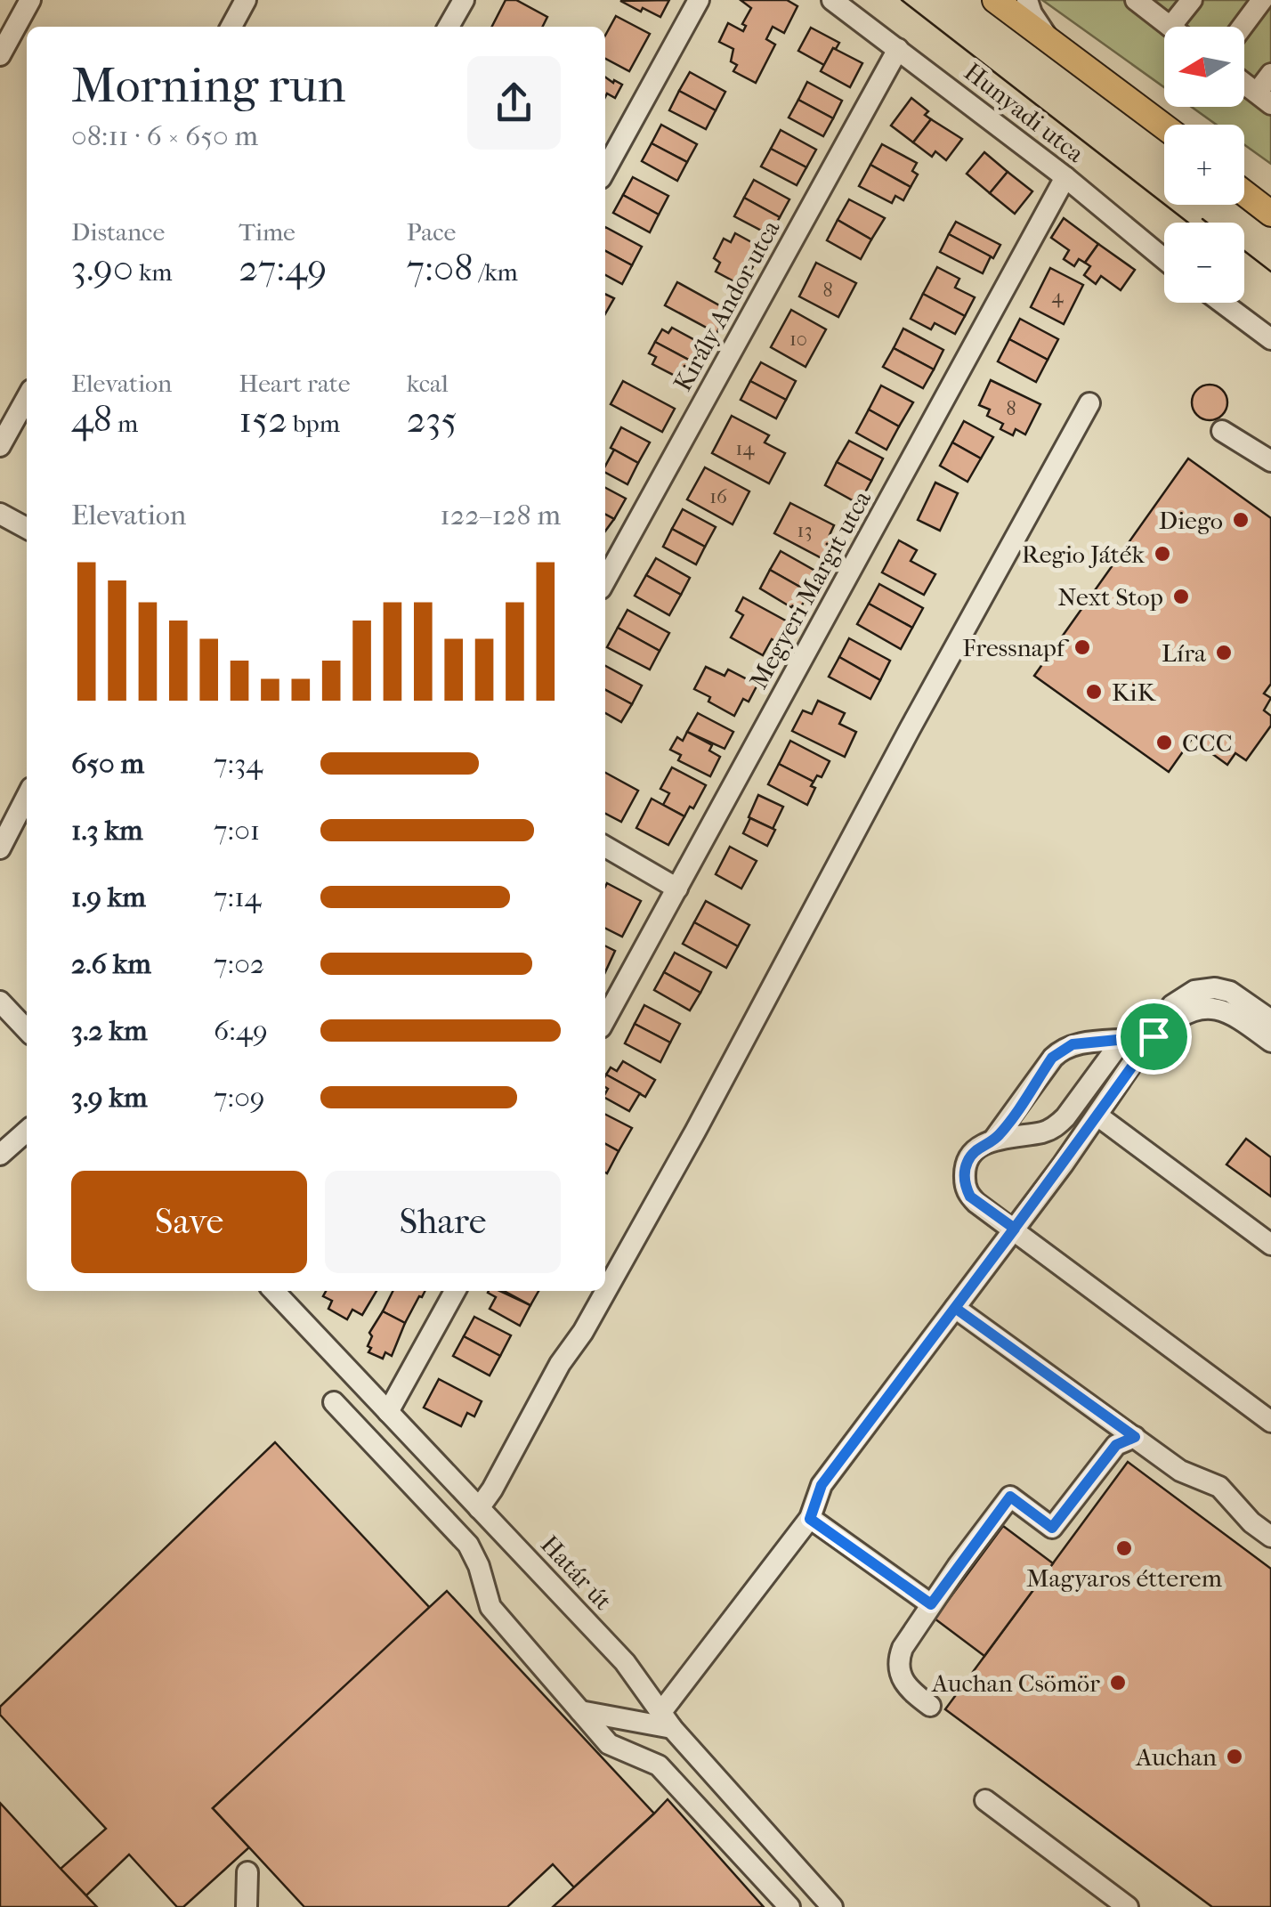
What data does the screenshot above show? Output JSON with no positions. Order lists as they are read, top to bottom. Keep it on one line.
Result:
{"streets":{"street":["Hunyadi utca","Király Andor utca","Megyeri Margit utca","Határ út"]},"crossings":[["Hunyadi utca","Király Andor utca"],["Hunyadi utca","Megyeri Margit utca"]],"places":["Diego","Regio Játék","Next Stop","Fressnapf","Líra","KiK","CCC","Magyaros étterem","Auchan Csömör","Auchan"],"house_numbers":["8","4","10","8","14","16","13"],"north":"left","page":{"map_buttons":["+","−"],"heading":["Morning run","08:11 · 6 × 650 m"],"stats":[["Distance","3.90 km"],["Time","27:49"],["Pace","7:08 /km"],["Elevation","48 m"],["Heart rate","152 bpm"],["kcal","235"]],"chart":["Elevation","122–128 m"],"list":[{"name":"650 m","note":"7:34"},{"name":"1.3 km","note":"7:01"},{"name":"1.9 km","note":"7:14"},{"name":"2.6 km","note":"7:02"},{"name":"3.2 km","note":"6:49"},{"name":"3.9 km","note":"7:09"}],"buttons":["Save","Share"]}}
